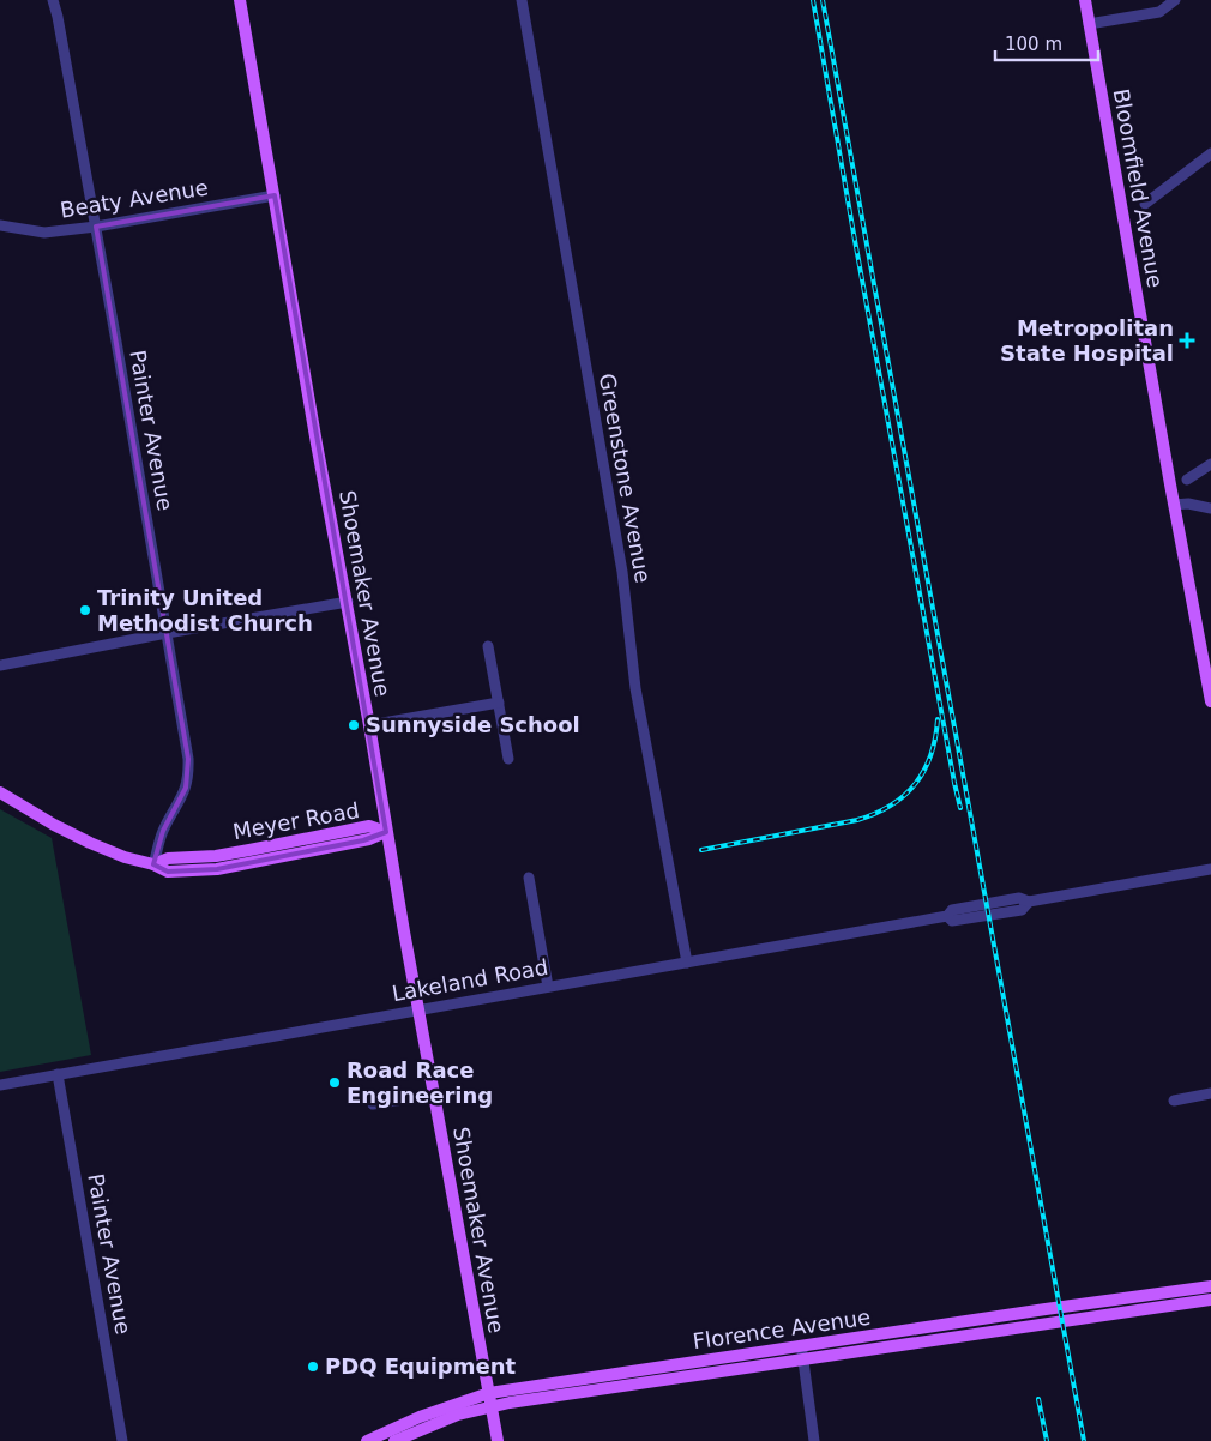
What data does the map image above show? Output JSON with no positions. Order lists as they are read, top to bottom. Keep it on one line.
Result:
{"streets":{"main road":["Bloomfield Avenue","Shoemaker Avenue","Meyer Road","Florence Avenue"],"street":["Beaty Avenue","Painter Avenue","Greenstone Avenue","Lakeland Road"]},"crossings":[["Beaty Avenue","Painter Avenue"],["Beaty Avenue","Shoemaker Avenue"],["Painter Avenue","Meyer Road"],["Painter Avenue","Lakeland Road"],["Greenstone Avenue","Lakeland Road"],["Shoemaker Avenue","Meyer Road"],["Shoemaker Avenue","Lakeland Road"],["Shoemaker Avenue","Florence Avenue"]],"places":{"health":["Metropolitan State Hospital"],"other":["Trinity United Methodist Church","Sunnyside School","Road Race Engineering","PDQ Equipment"]},"scale_bar":"100 m"}
